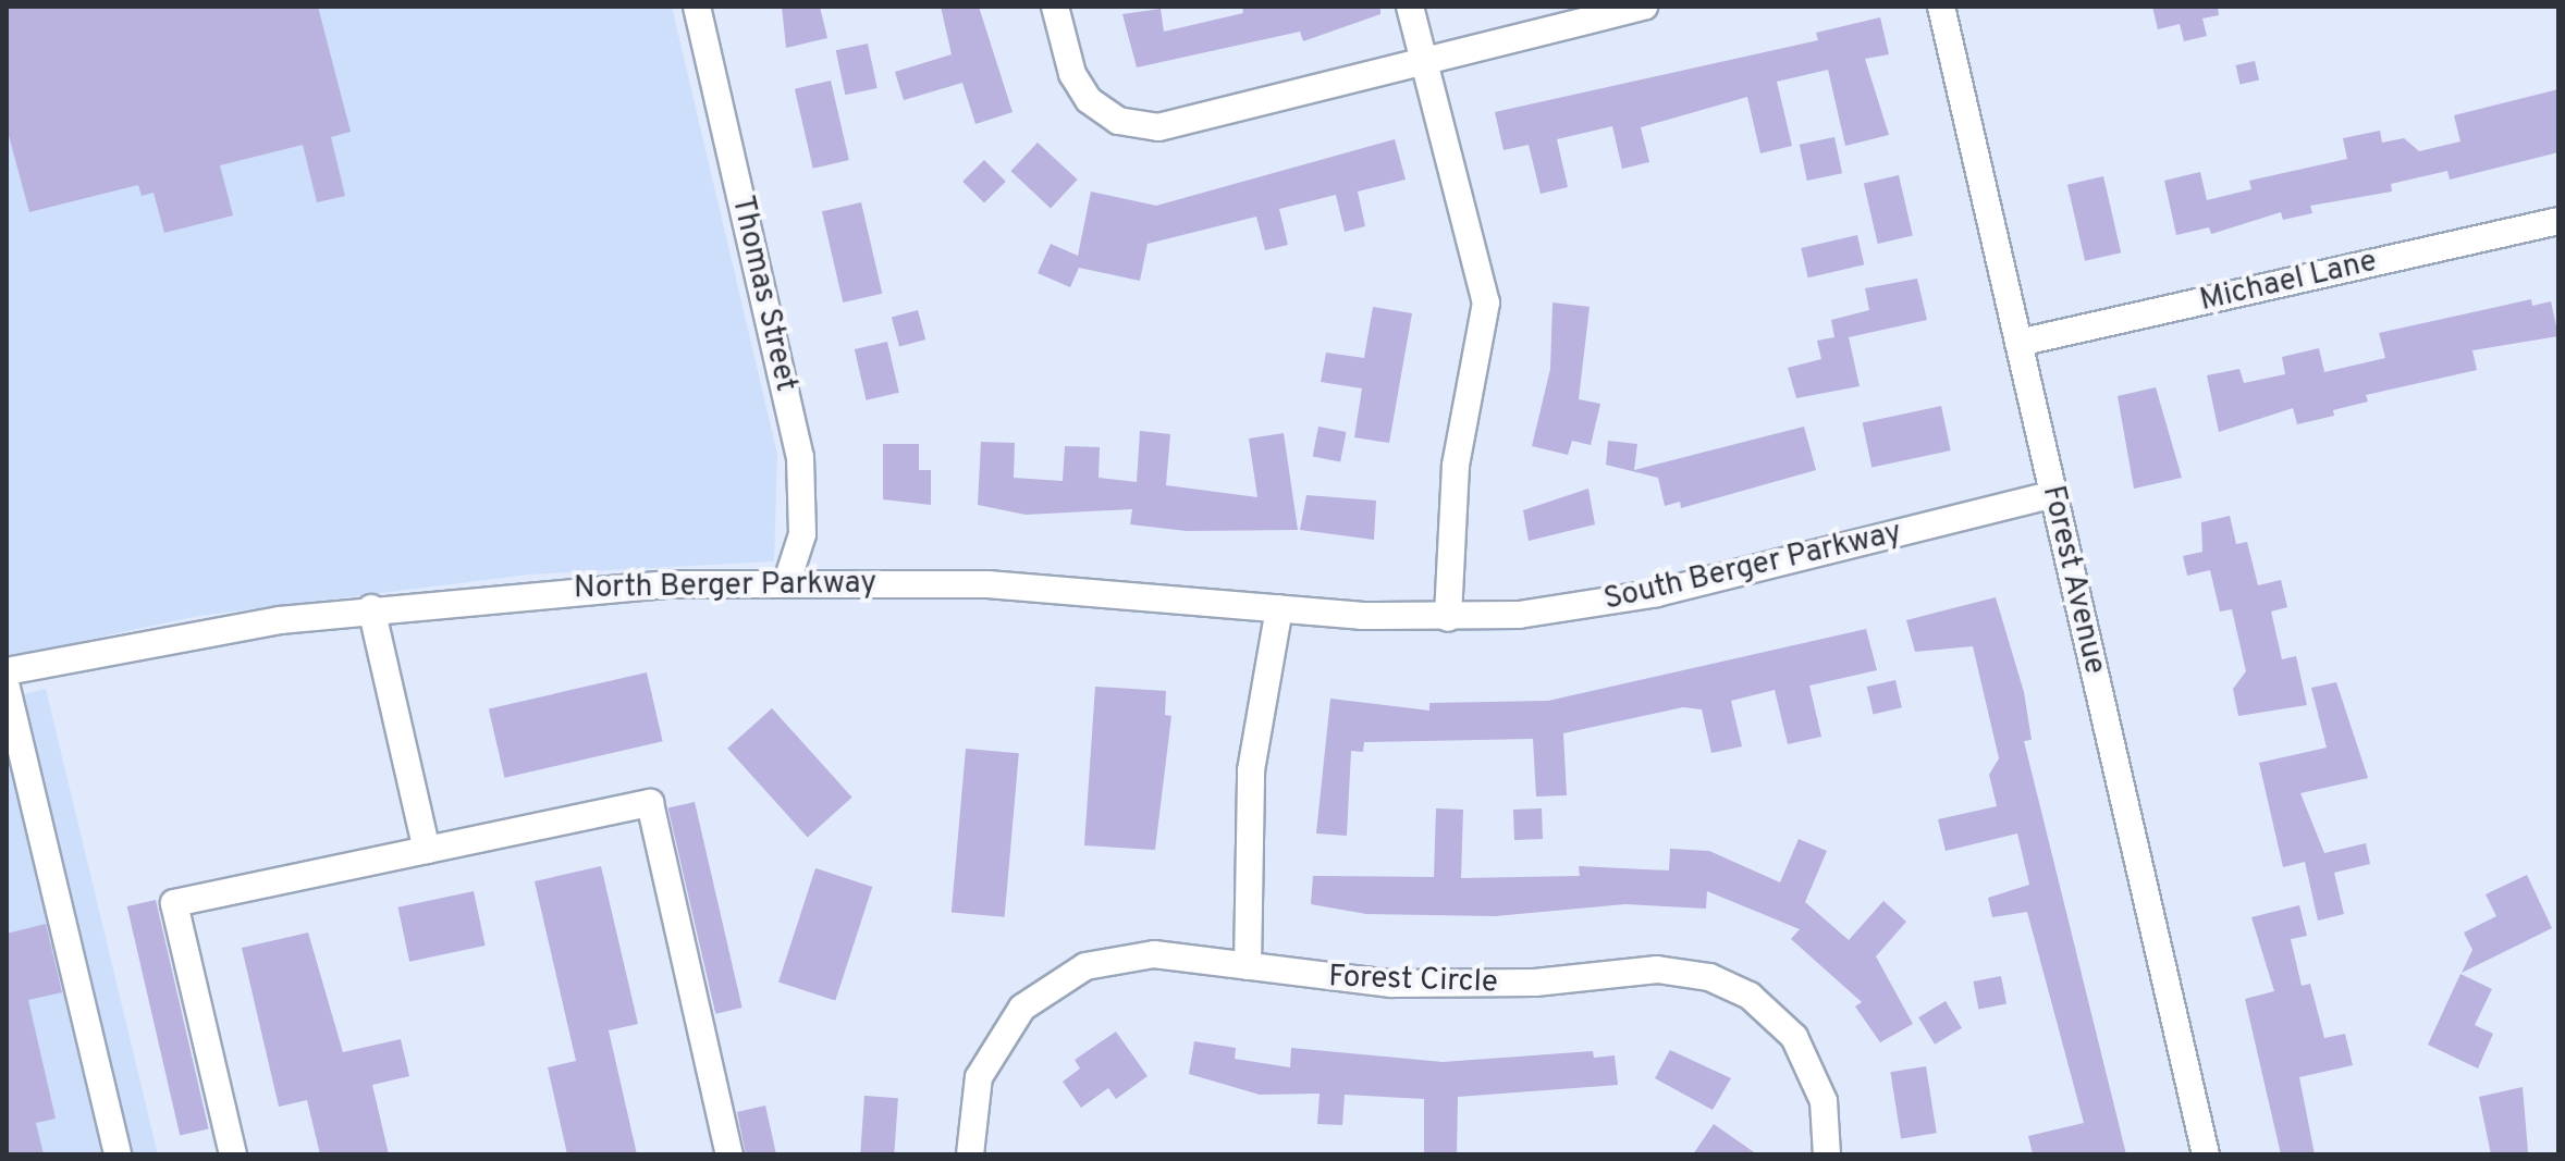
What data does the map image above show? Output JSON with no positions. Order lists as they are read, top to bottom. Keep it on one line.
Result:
{"streets":{"street":["Michael Lane","Thomas Street","South Berger Parkway","Forest Avenue","North Berger Parkway","Forest Circle"]},"crossings":[["Michael Lane","Forest Avenue"],["Thomas Street","North Berger Parkway"],["South Berger Parkway","Forest Avenue"],["South Berger Parkway","North Berger Parkway"]]}
